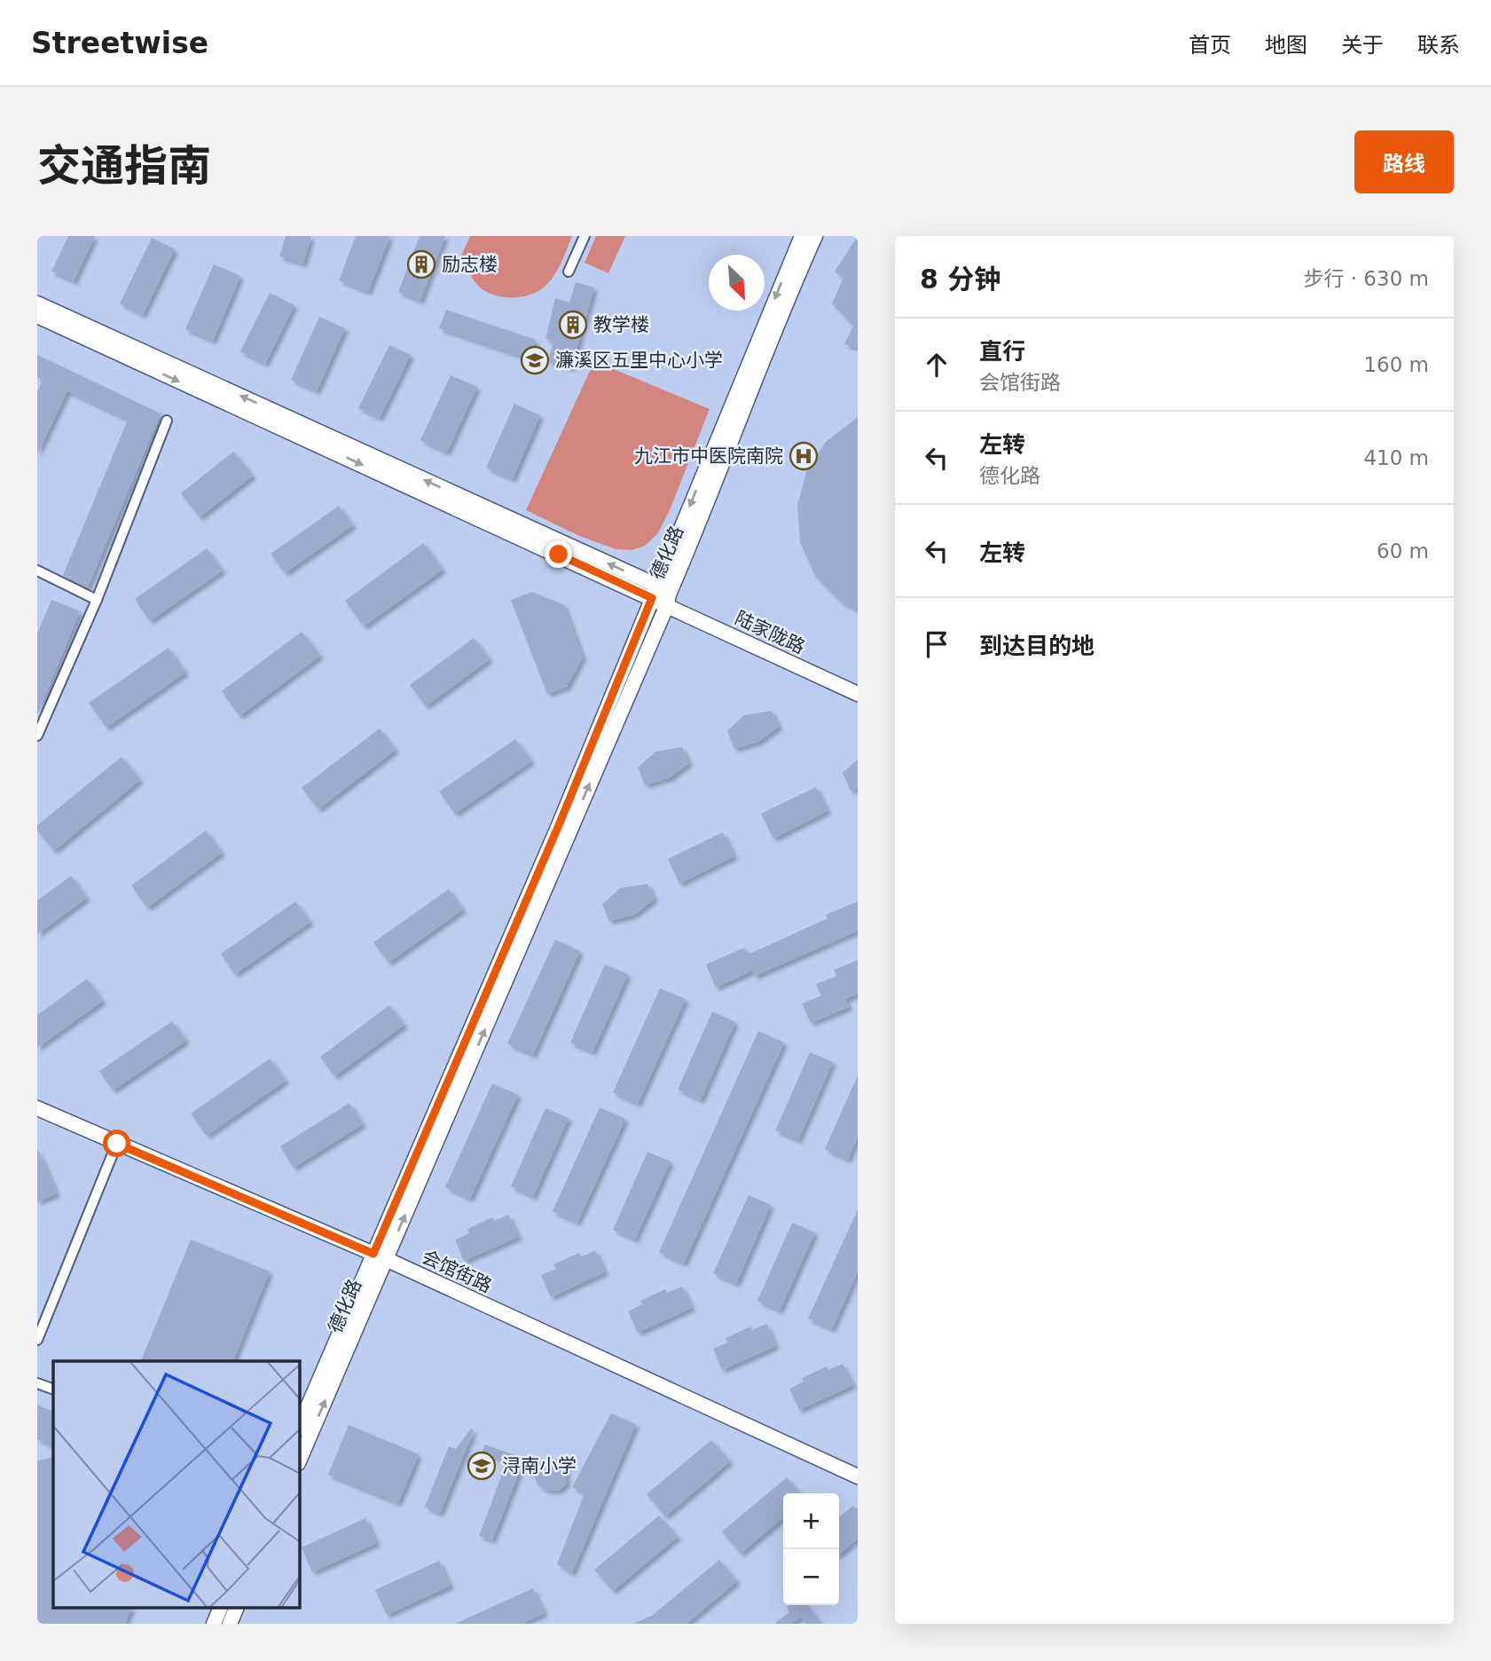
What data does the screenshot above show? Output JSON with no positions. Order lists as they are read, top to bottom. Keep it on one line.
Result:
{"streets":{"street":["德化路","陆家陇路","会馆街路"]},"crossings":[["德化路","陆家陇路"],["德化路","会馆街路"]],"places":{"building":["励志楼","教学楼"],"school or university":["濂溪区五里中心小学","浔南小学"],"hospital":["九江市中医院南院"]},"north":"bottom right","page":{"header":"Streetwise","nav":["首页","地图","关于","联系"],"title":"交通指南","buttons":"路线","heading":["8 分钟","步行 · 630 m"],"list":[["直行","会馆街路","160 m"],["左转","德化路","410 m"],["左转","60 m"],"到达目的地"],"map_buttons":["+","−"]}}
